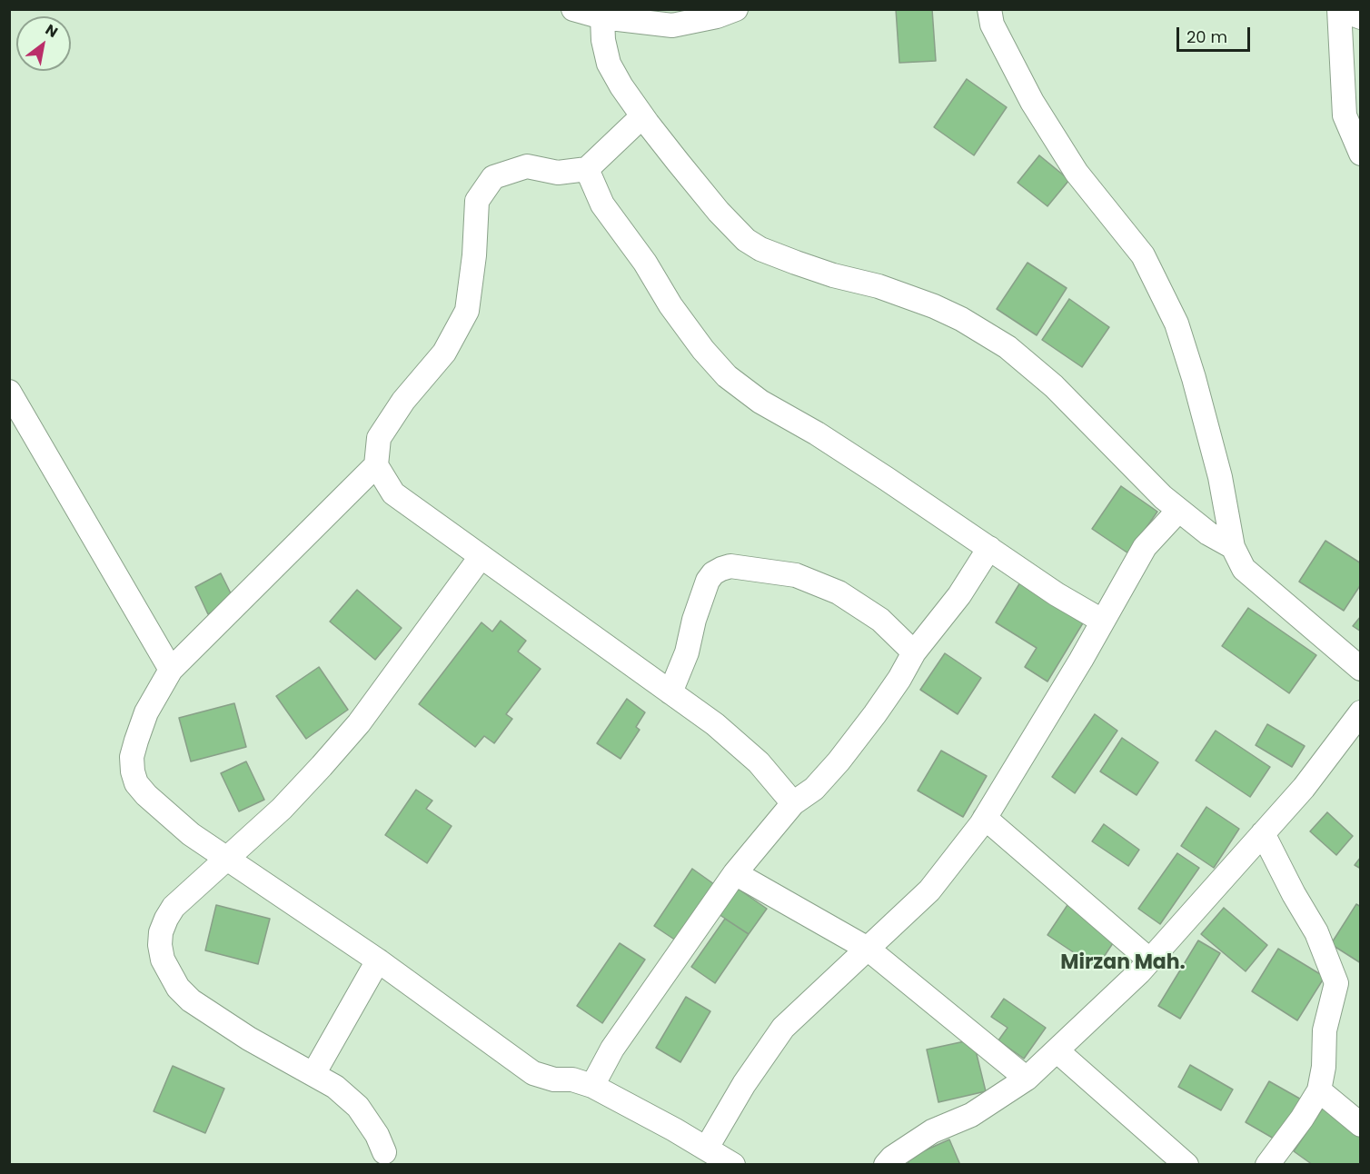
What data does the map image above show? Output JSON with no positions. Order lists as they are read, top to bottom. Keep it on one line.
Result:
{"districts":["Mirzan Mah."],"scale_bar":"20 m","north":"top right"}
